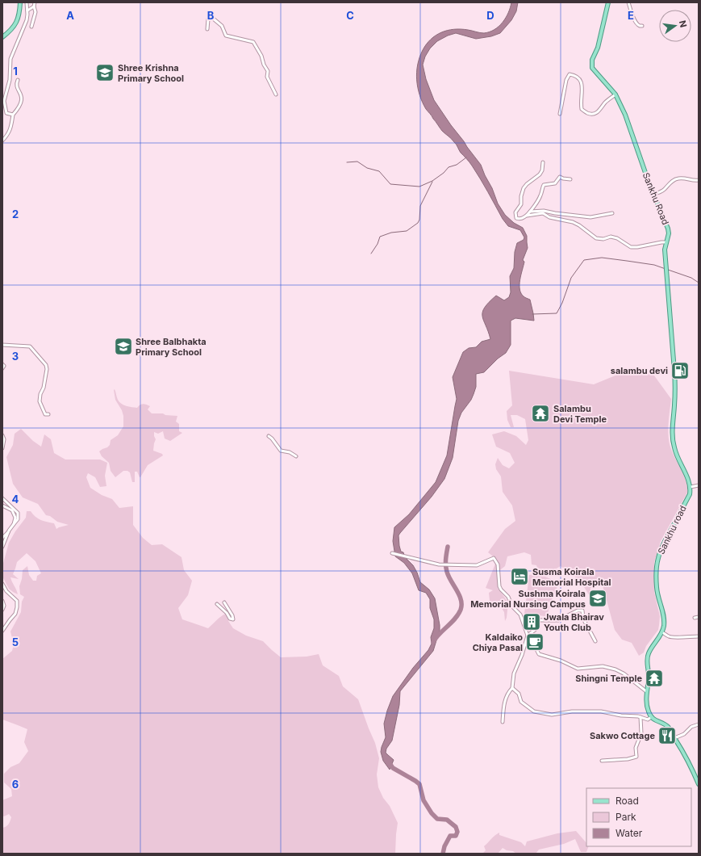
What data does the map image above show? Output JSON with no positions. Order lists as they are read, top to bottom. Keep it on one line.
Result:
{"streets":{"main road":["Sankhu Road","Sankhu road"]},"crossings":[["Sankhu Road","Sankhu road"]],"places":{"school or university":["Shree Krishna Primary School","Shree Balbhakta Primary School","Sushma Koirala Memorial Nursing Campus"],"fuel station":["salambu devi"],"temple":["Salambu Devi Temple","Shingni Temple"],"hotel":["Susma Koirala Memorial Hospital"],"building":["Jwala Bhairav Youth Club"],"cafe":["Kaldaiko Chiya Pasal"],"restaurant":["Sakwo Cottage"]},"legend":["Road","Park","Water"],"north":"right","grid":{"columns":["A","B","C","D","E"],"rows":["1","2","3","4","5","6"]}}
